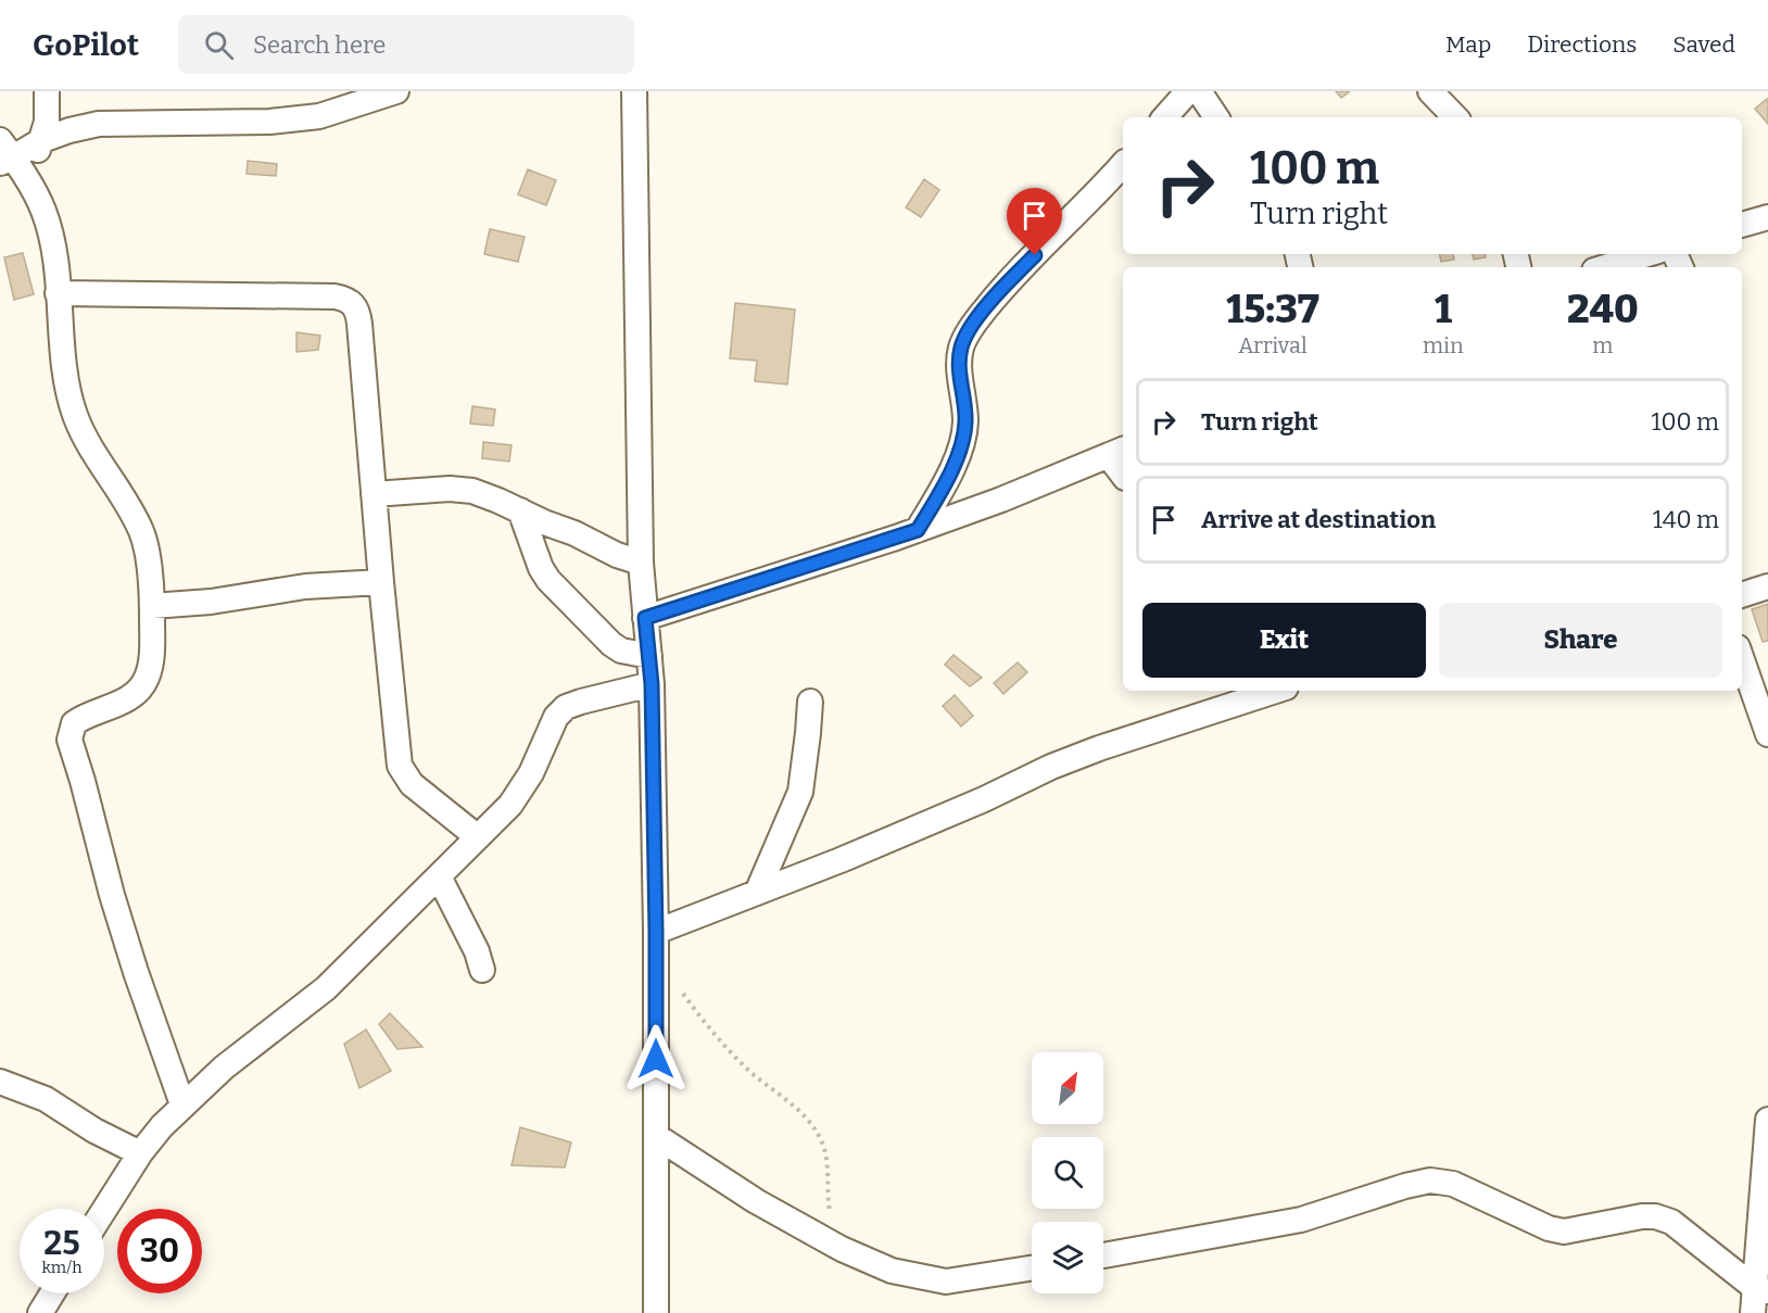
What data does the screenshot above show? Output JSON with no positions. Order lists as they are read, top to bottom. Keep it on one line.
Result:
{"north":"top right","page":{"header":"GoPilot","search":"Search here","nav":["Map","Directions","Saved"],"turn":["100 m","Turn right"],"eta":["15:37","Arrival","1","min","240","m"],"list":[{"name":"Turn right","value":"100 m"},{"name":"Arrive at destination","value":"140 m"}],"buttons":["Exit","Share"],"speed":"25 km/h","limit":"30"}}
